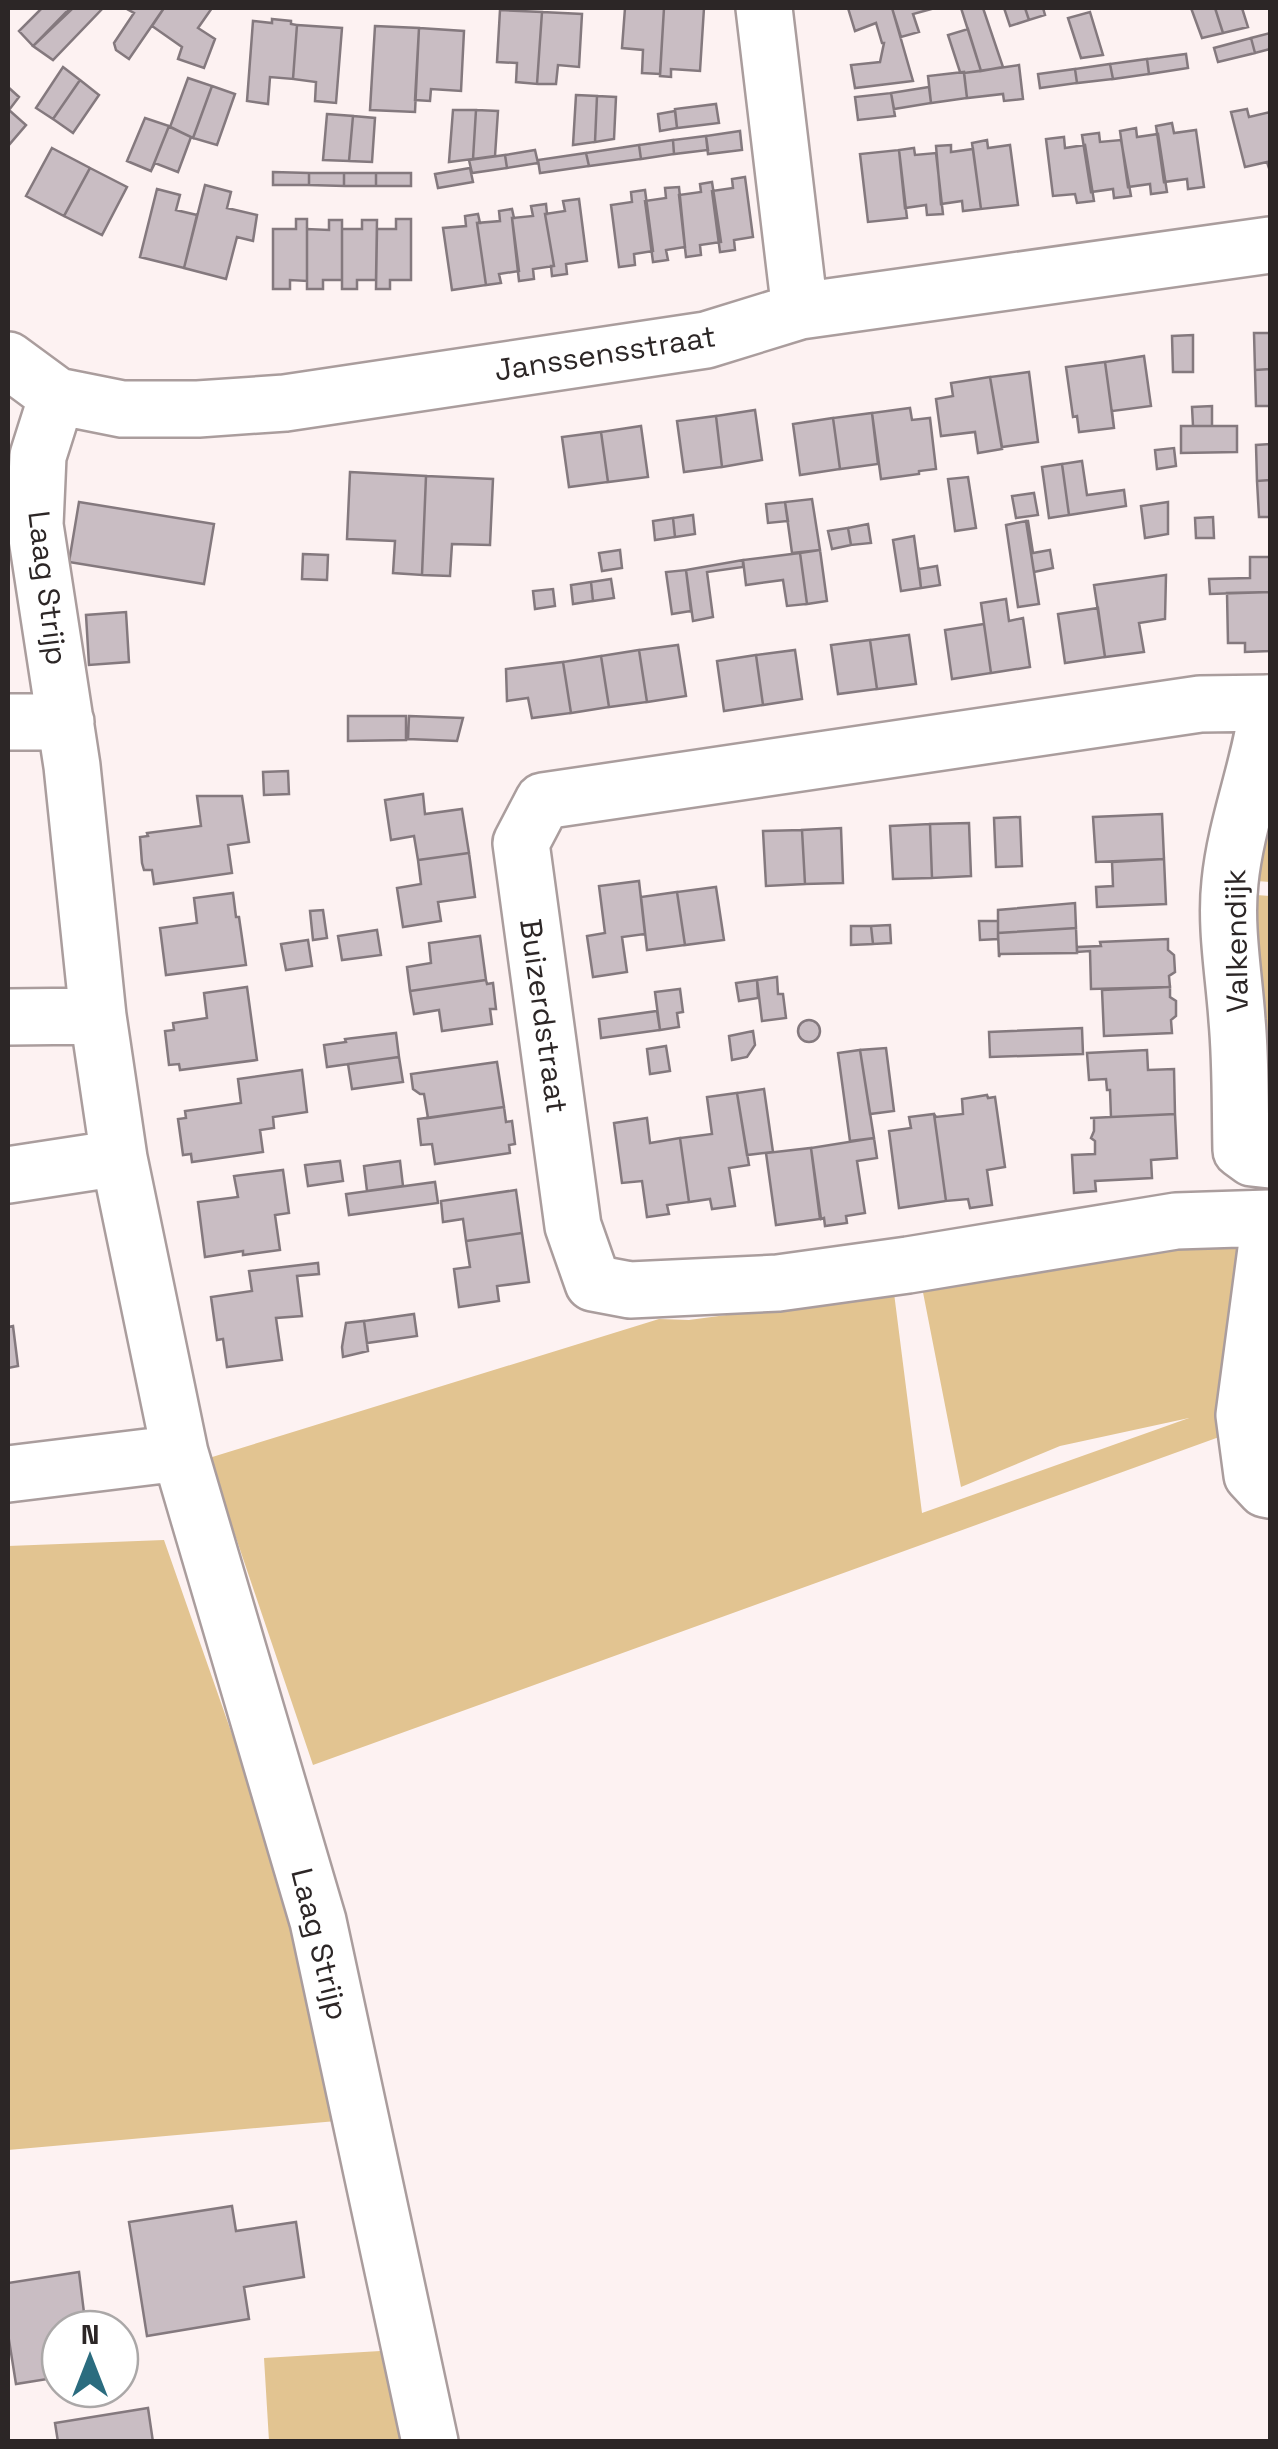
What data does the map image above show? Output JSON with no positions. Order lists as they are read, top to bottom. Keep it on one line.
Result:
{"streets":{"street":["Janssensstraat","Laag Strijp","Valkendijk","Buizerdstraat"]},"crossings":[["Janssensstraat","Laag Strijp"],["Valkendijk","Buizerdstraat"]],"north":"top"}
